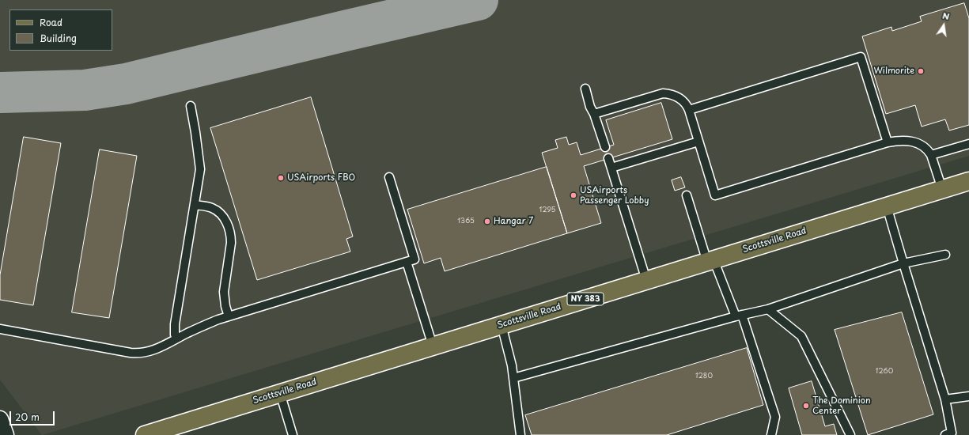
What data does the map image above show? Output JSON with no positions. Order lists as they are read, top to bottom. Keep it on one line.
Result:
{"streets":{"main road":["Scottsville Road","NY 383"]},"places":["Wilmorite","USAirports FBO","USAirports Passenger Lobby","Hangar 7","The Dominion Center"],"house_numbers":["1295","1365","1260","1280"],"legend":["Road","Building"],"scale_bar":"20 m","north":"top"}
